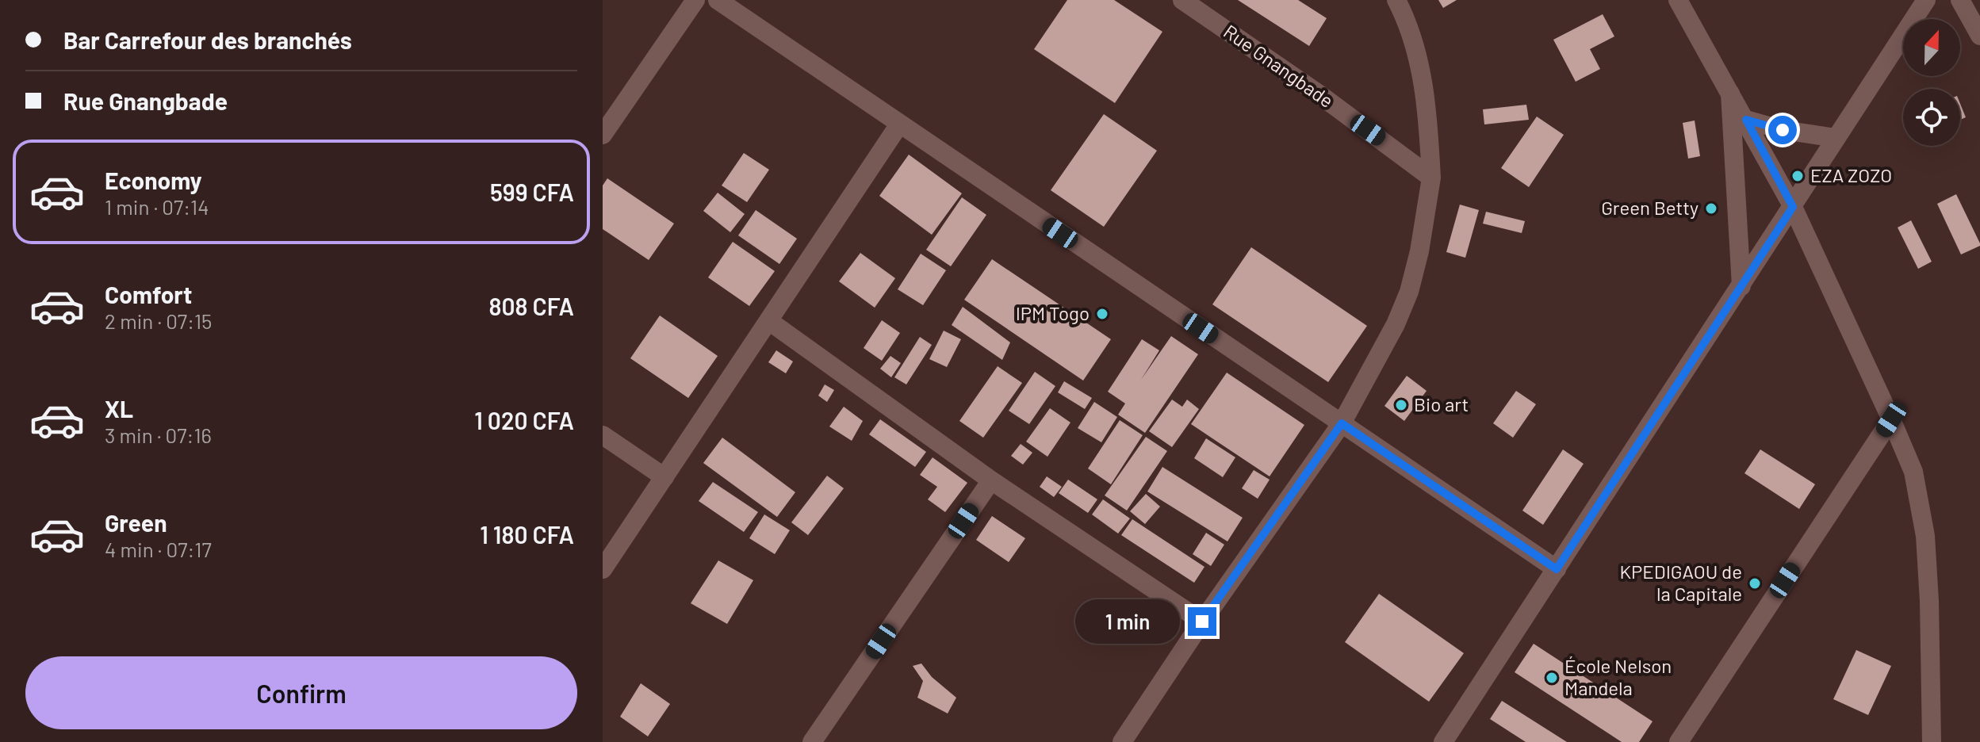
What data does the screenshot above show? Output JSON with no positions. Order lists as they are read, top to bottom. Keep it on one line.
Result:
{"streets":{"street":["Rue Gnangbade"]},"places":["EZA ZOZO","Green Betty","IPM Togo","Bio art","KPEDIGAOU de la Capitale","École Nelson Mandela"],"north":"top","page":{"banner":["Bar Carrefour des branchés","Rue Gnangbade"],"list":[{"name":"Economy","note":"1 min · 07:14","value":"599 CFA"},{"name":"Comfort","note":"2 min · 07:15","value":"808 CFA"},{"name":"XL","note":"3 min · 07:16","value":"1 020 CFA"},{"name":"Green","note":"4 min · 07:17","value":"1 180 CFA"}],"bubble":"1 min","buttons":"Confirm"}}
